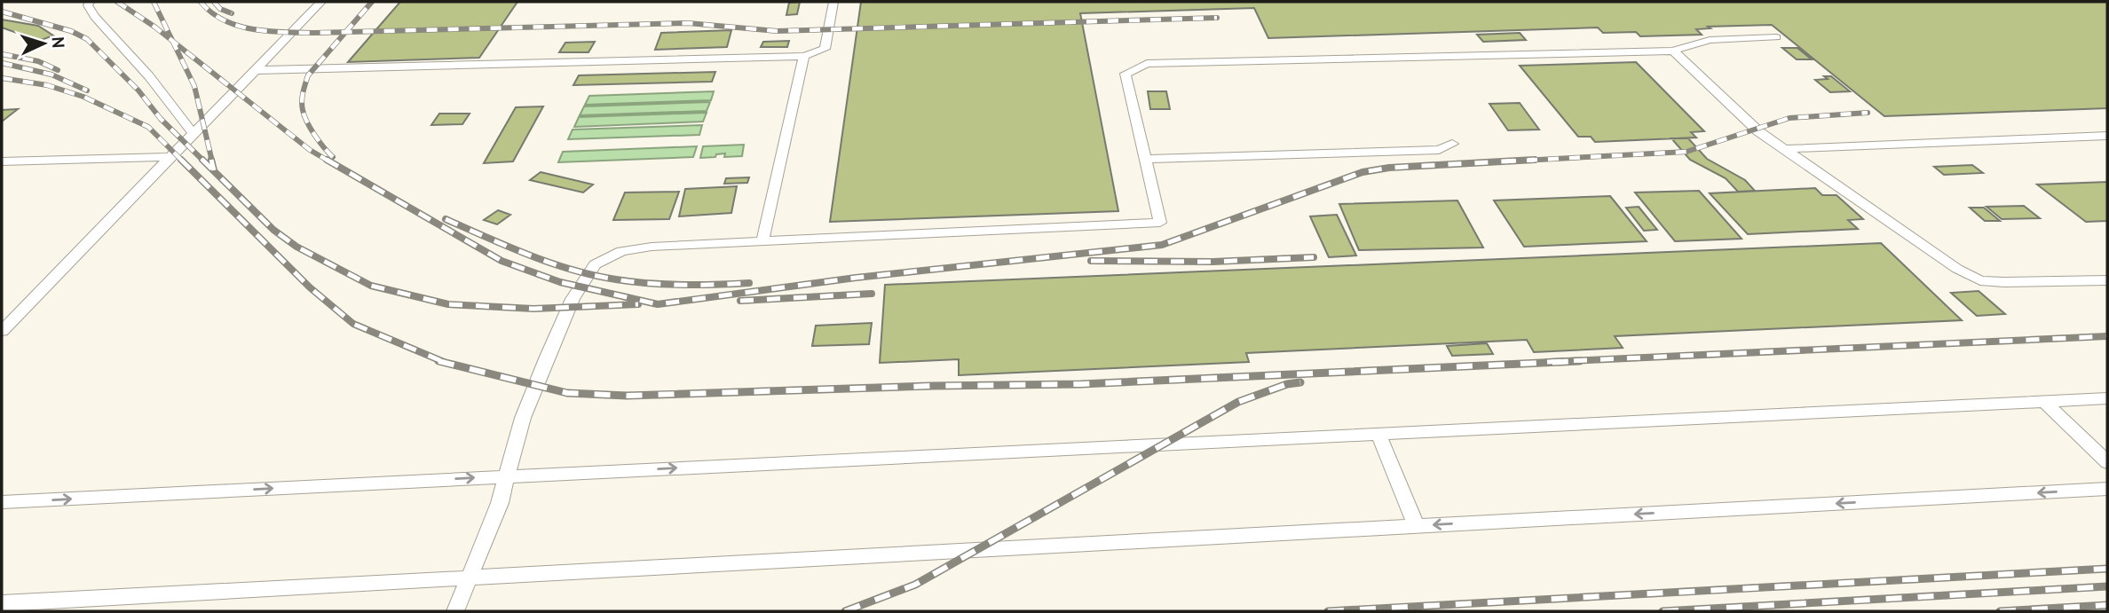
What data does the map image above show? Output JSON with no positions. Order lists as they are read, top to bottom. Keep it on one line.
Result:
{"north":"right"}
